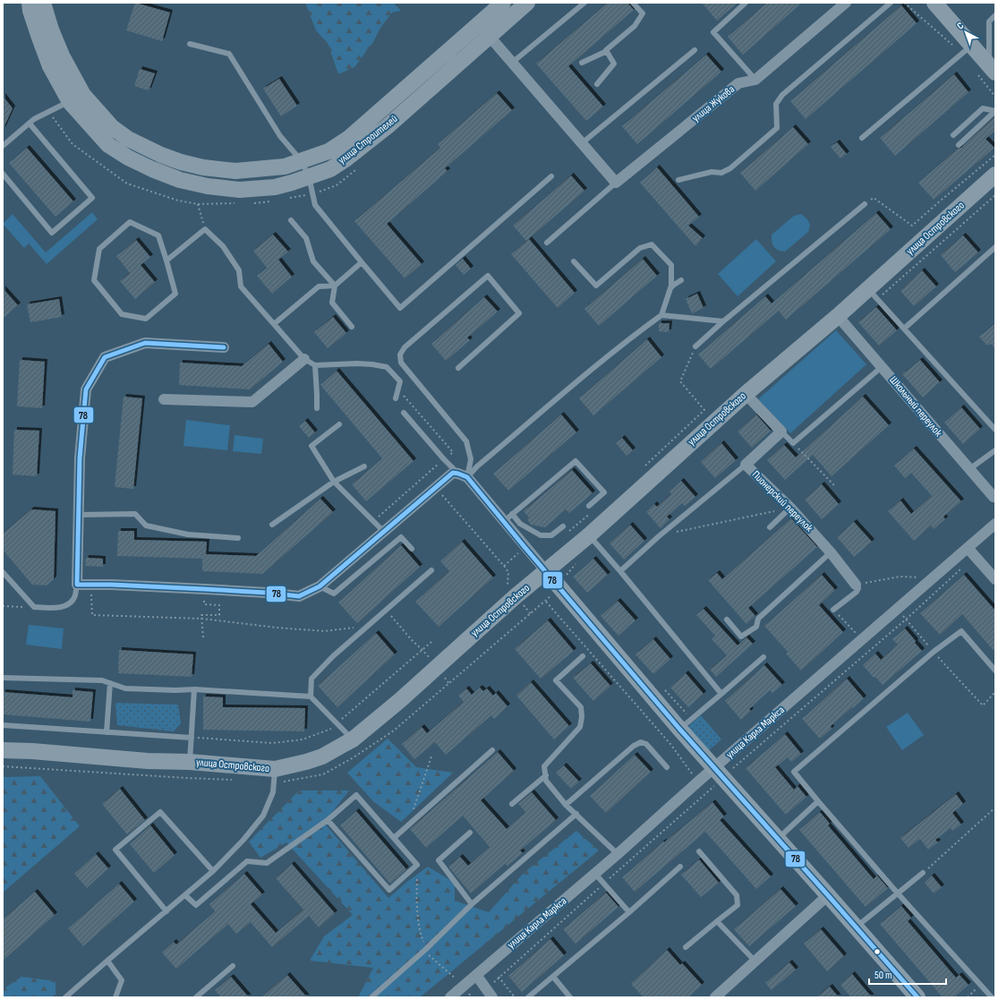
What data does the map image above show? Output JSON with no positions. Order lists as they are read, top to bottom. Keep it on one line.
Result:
{"streets":{"street":["улица Жукова","улица Строителей","улица Островского","Школьный переулок","Пионерский переулок","улица Карла Маркса"]},"crossings":[["улица Островского","Школьный переулок"]],"lines":["transit line 78"],"scale_bar":"50 m","north":"top left"}
